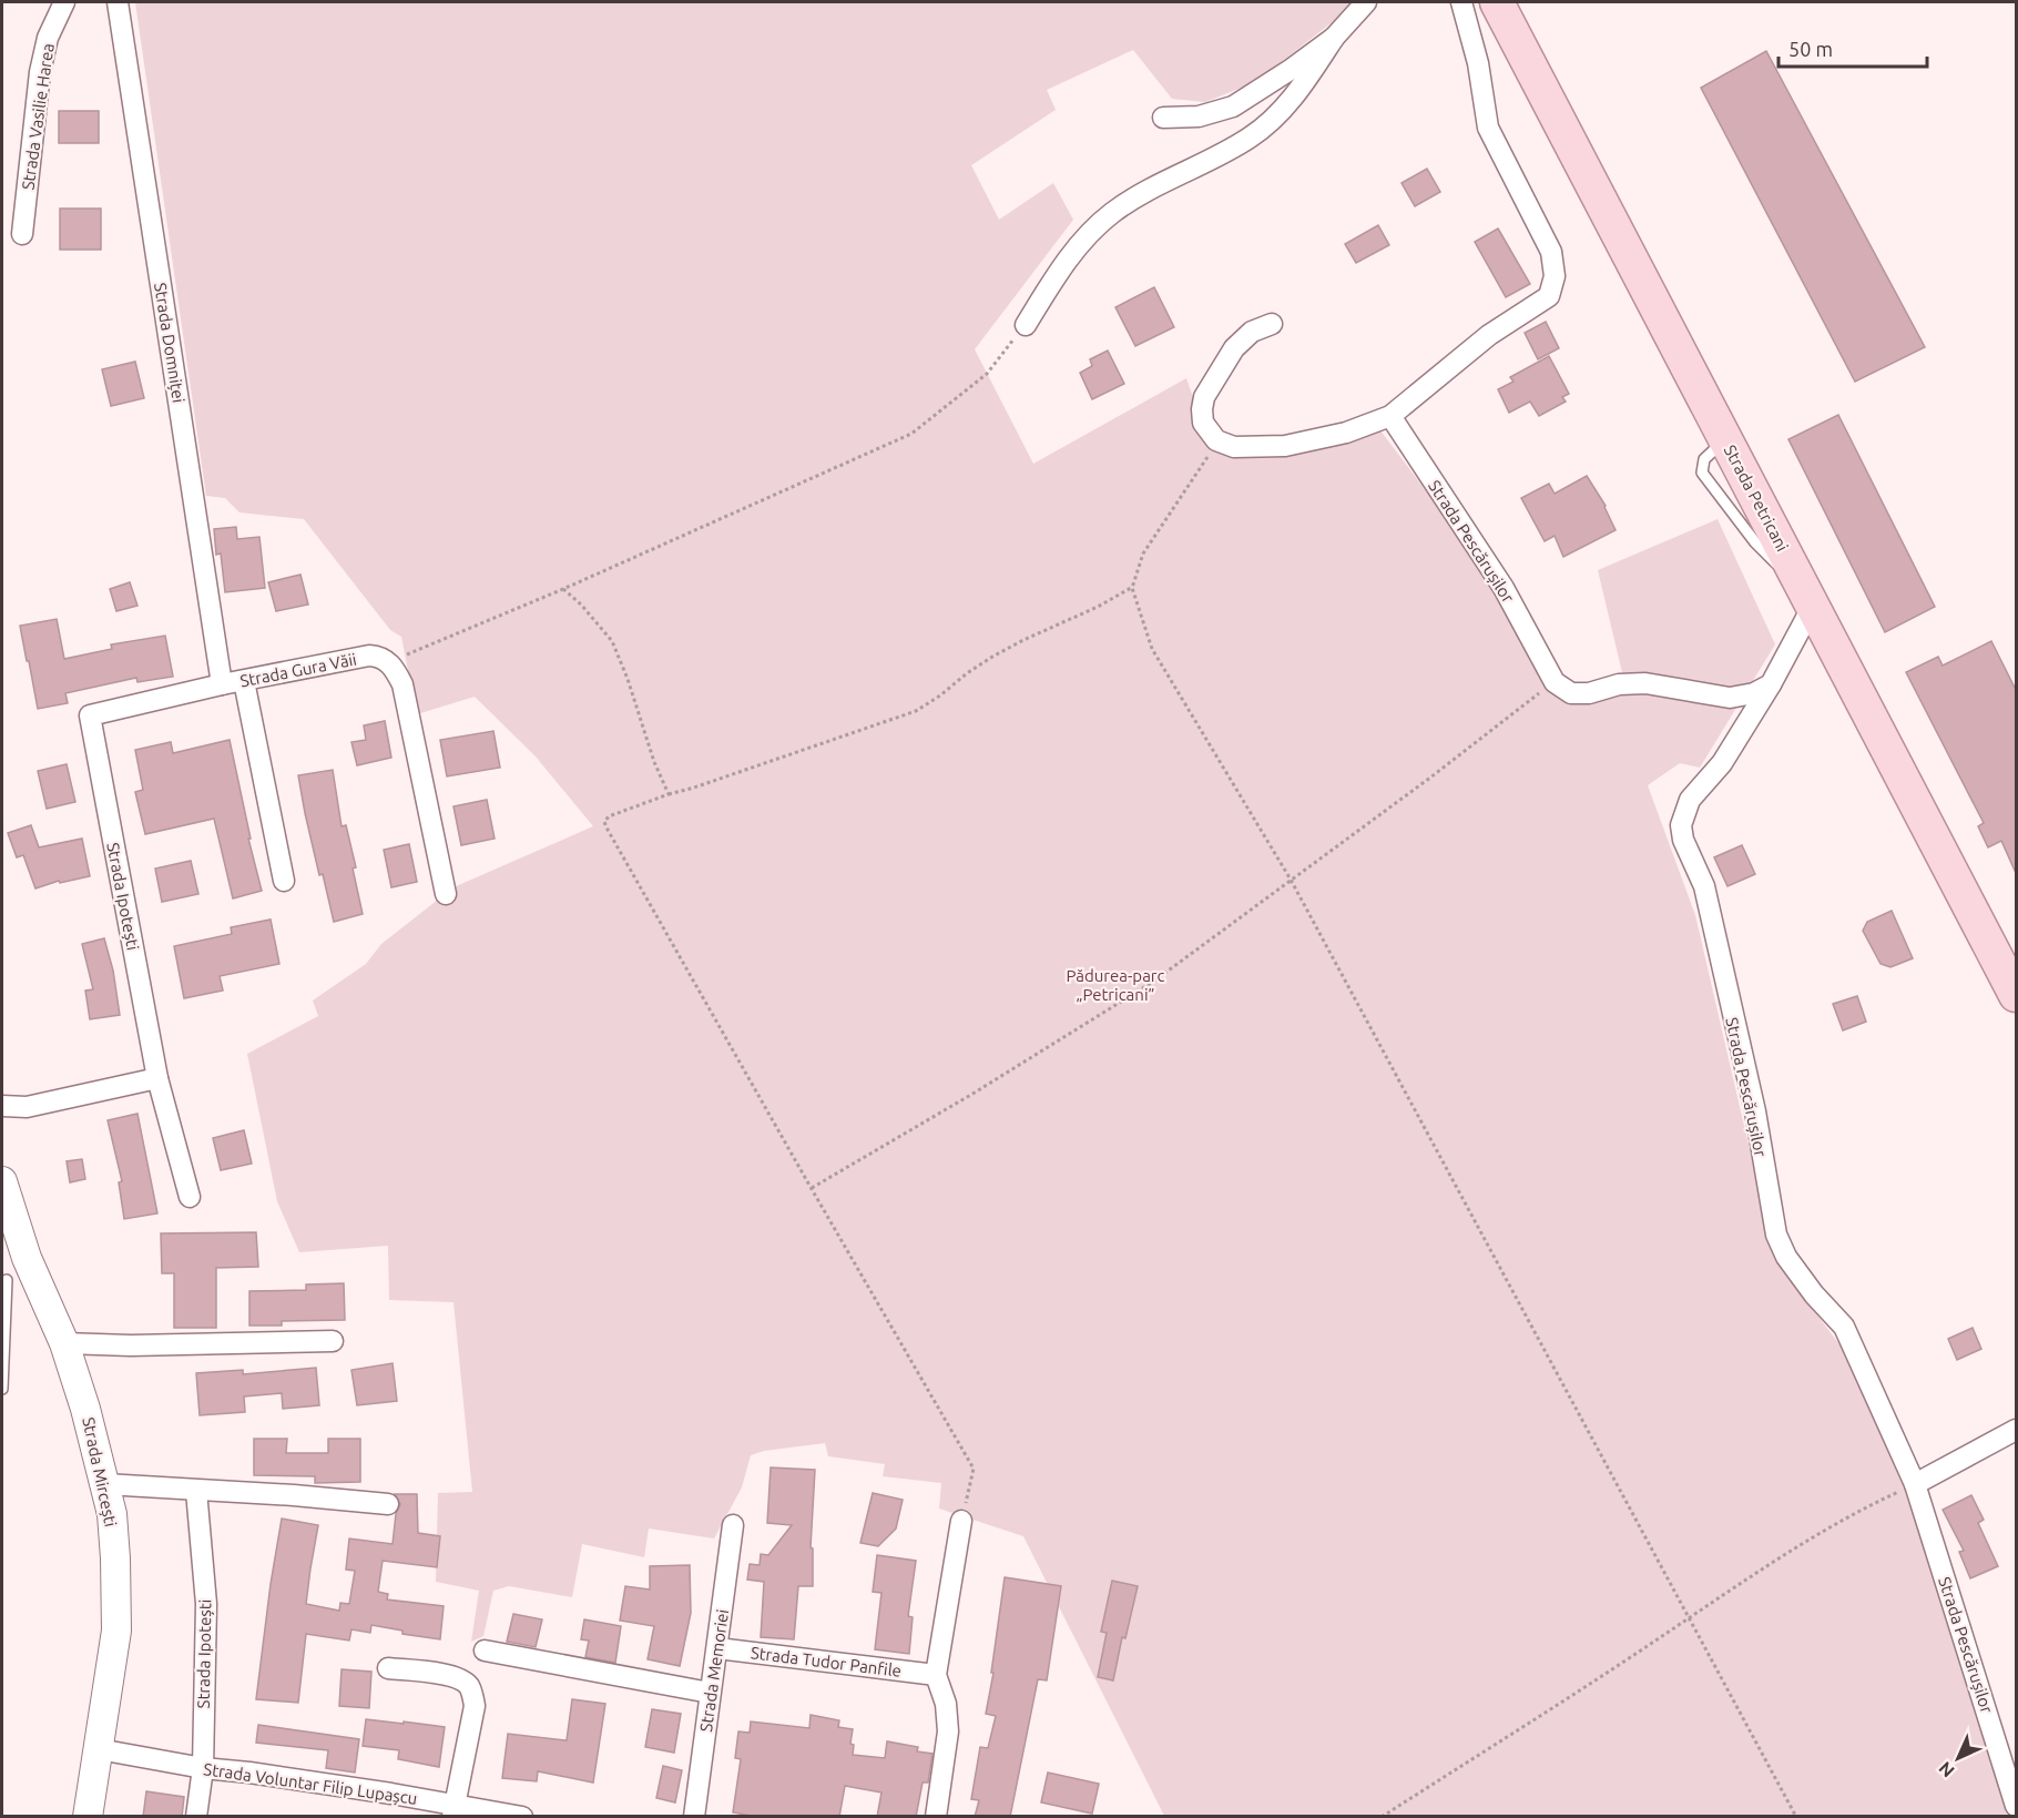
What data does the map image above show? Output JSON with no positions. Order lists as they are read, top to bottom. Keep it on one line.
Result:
{"streets":{"main road":["Strada Petricani","Strada Mircești"],"street":["Strada Vasilie Harea","Strada Domniței","Strada Pescărușilor","Strada Gura Văii","Strada Ipotești","Strada Tudor Panfile","Strada Memoriei","Strada Voluntar Filip Lupașcu"]},"crossings":[["Strada Domniței","Strada Gura Văii"],["Strada Petricani","Strada Pescărușilor"],["Strada Gura Văii","Strada Ipotești"],["Strada Ipotești","Strada Voluntar Filip Lupașcu"],["Strada Mircești","Strada Voluntar Filip Lupașcu"],["Strada Tudor Panfile","Strada Memoriei"]],"parks":["Pădurea-parc „Petricani”"],"scale_bar":"50 m","north":"bottom left"}
